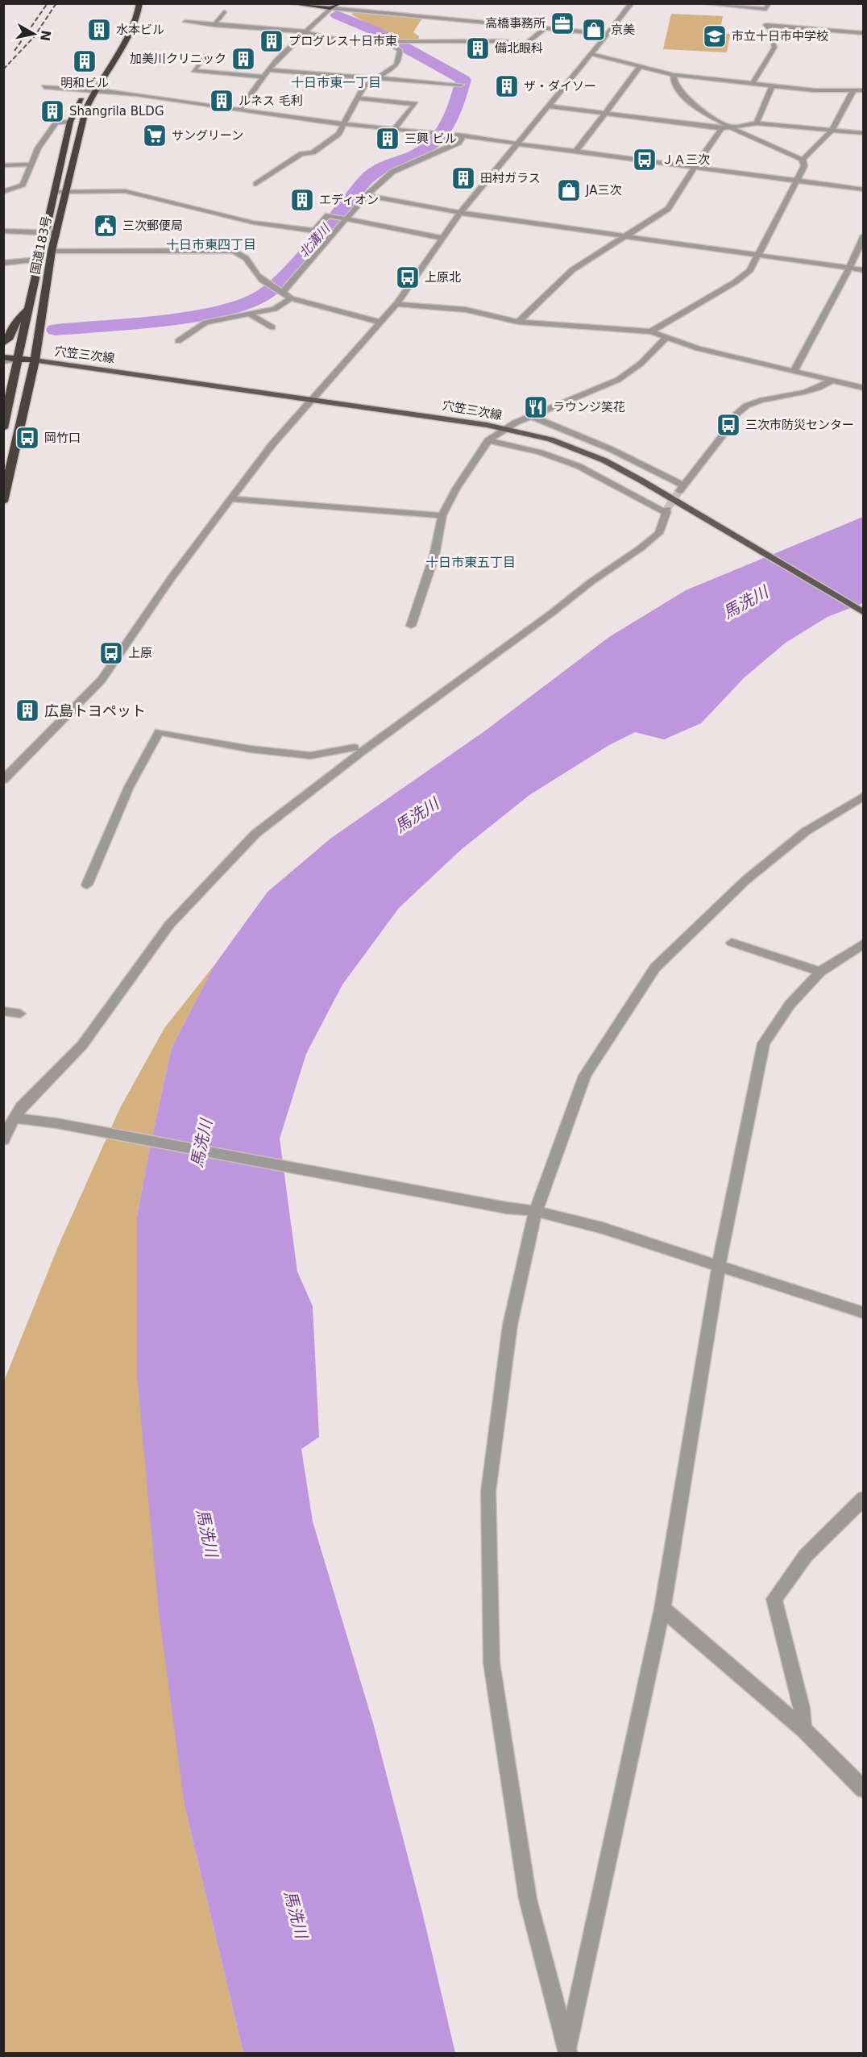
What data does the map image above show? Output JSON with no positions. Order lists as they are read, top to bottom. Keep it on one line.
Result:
{"streets":{"highway":["国道183号"],"main road":["穴笠三次線"]},"crossings":[["国道183号","穴笠三次線"]],"districts":["十日市東一丁目","十日市東四丁目","十日市東五丁目"],"water":["北溝川","馬洗川"],"places":{"office":["高橋事務所"],"building":["水本ビル","プログレス十日市東","備北眼科","加美川クリニック","明和ビル","ザ・ダイソー","ルネス 毛利","Shangrila BLDG","三興 ビル","田村ガラス","エディオン","広島トヨペット"],"shop":["京美","JA三次"],"school or university":["市立十日市中学校"],"supermarket":["サングリーン"],"bus stop":["ＪＡ三次","上原北","三次市防災センター","岡竹口","上原"],"public building":["三次郵便局"],"restaurant":["ラウンジ笑花"]},"north":"right"}
